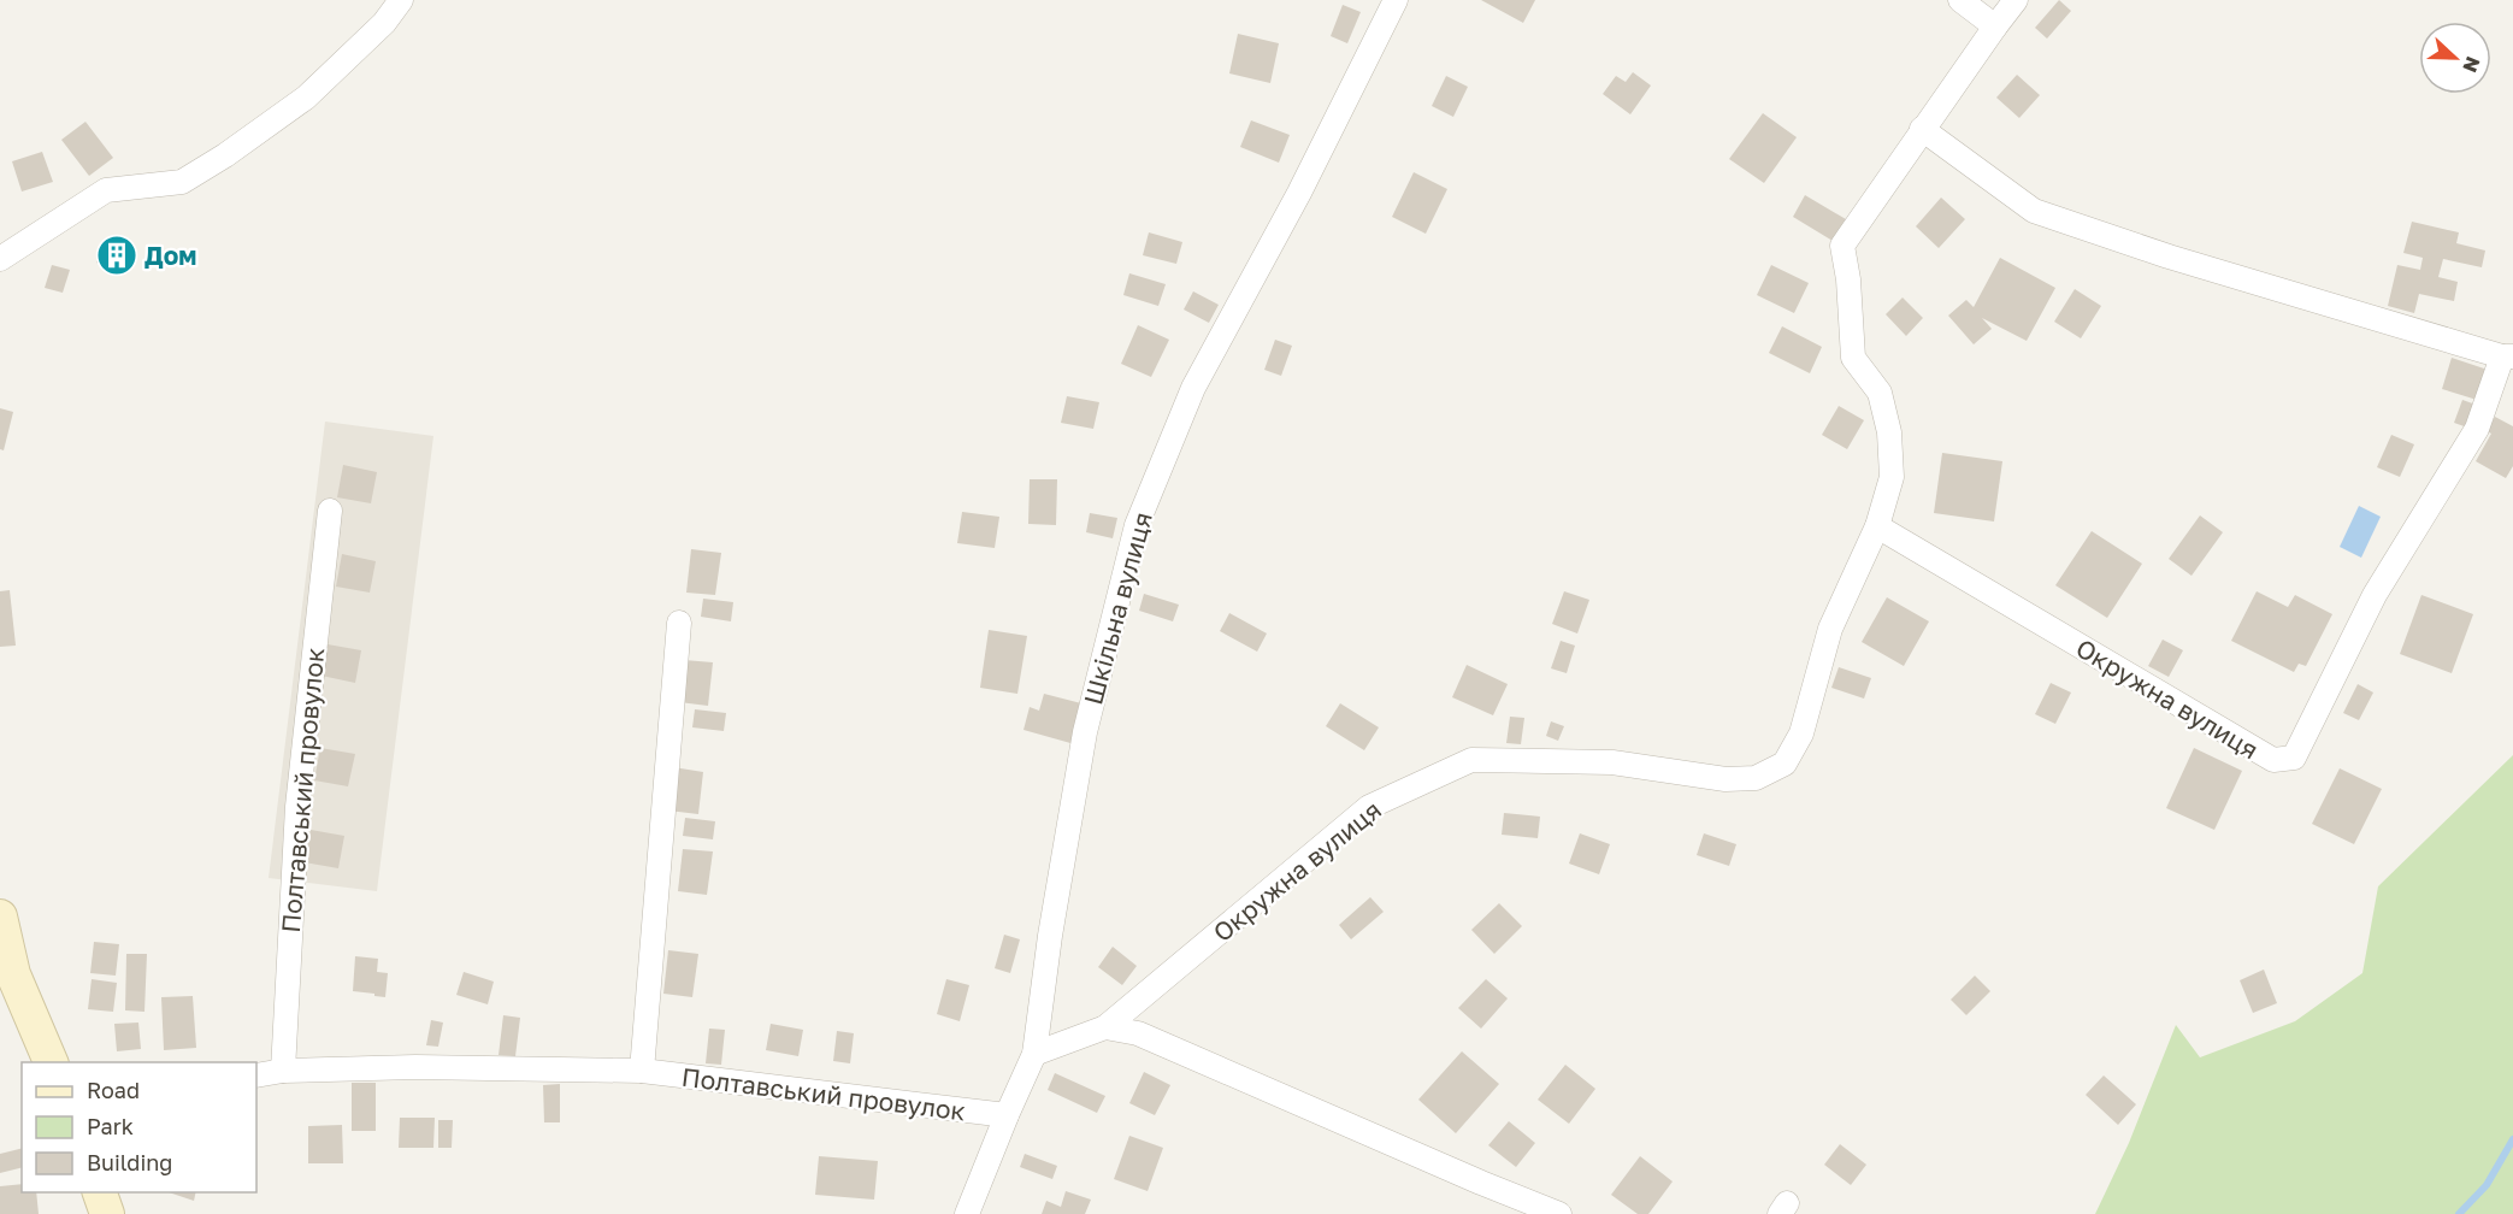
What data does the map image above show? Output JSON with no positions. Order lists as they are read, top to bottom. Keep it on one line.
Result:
{"streets":{"street":["Шкільна вулиця","Окружна вулиця","Полтавський провулок"]},"crossings":[["Шкільна вулиця","Полтавський провулок"]],"places":{"building":["Дом"]},"legend":["Road","Park","Building"],"north":"right"}
